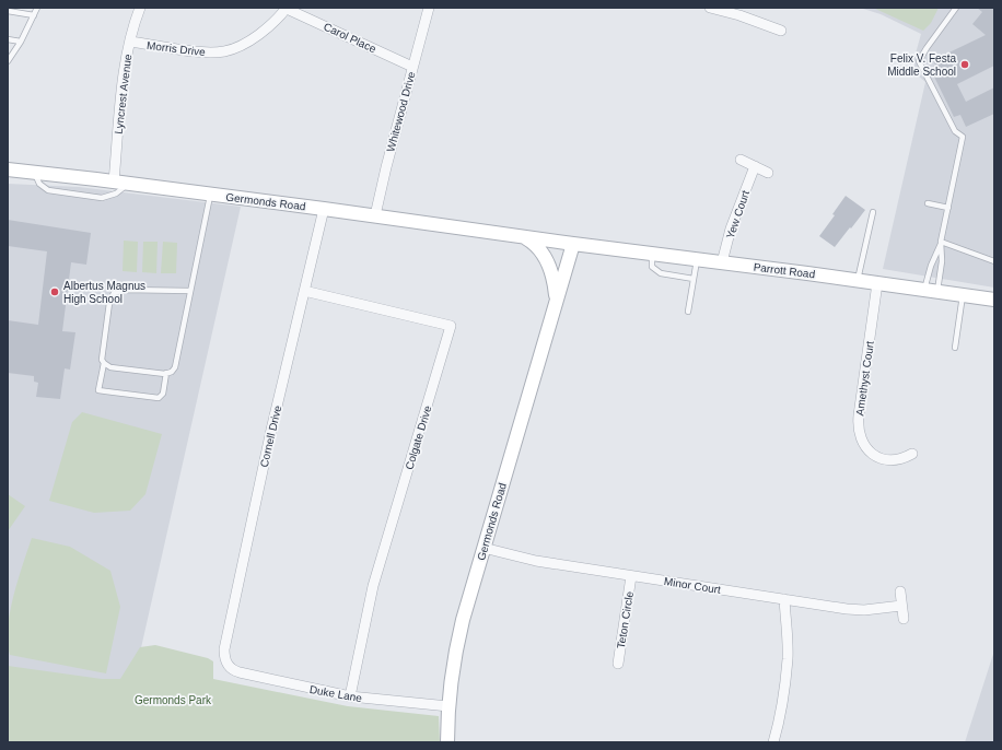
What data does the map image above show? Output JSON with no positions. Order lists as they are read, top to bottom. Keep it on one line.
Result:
{"streets":{"street":["Carol Place","Morris Drive","Lyncrest Avenue","Whitewood Drive","Germonds Road","Yew Court","Parrott Road","Amethyst Court","Cornell Drive","Colgate Drive","Minor Court","Teton Circle","Duke Lane"]},"crossings":[["Carol Place","Morris Drive"],["Carol Place","Whitewood Drive"],["Morris Drive","Lyncrest Avenue"],["Lyncrest Avenue","Germonds Road"],["Whitewood Drive","Germonds Road"],["Germonds Road","Parrott Road"],["Germonds Road","Cornell Drive"],["Germonds Road","Minor Court"],["Germonds Road","Duke Lane"],["Yew Court","Parrott Road"],["Parrott Road","Amethyst Court"],["Cornell Drive","Colgate Drive"],["Cornell Drive","Duke Lane"],["Colgate Drive","Duke Lane"],["Minor Court","Teton Circle"]],"parks":["Germonds Park"],"places":["Felix V. Festa Middle School","Albertus Magnus High School"]}
